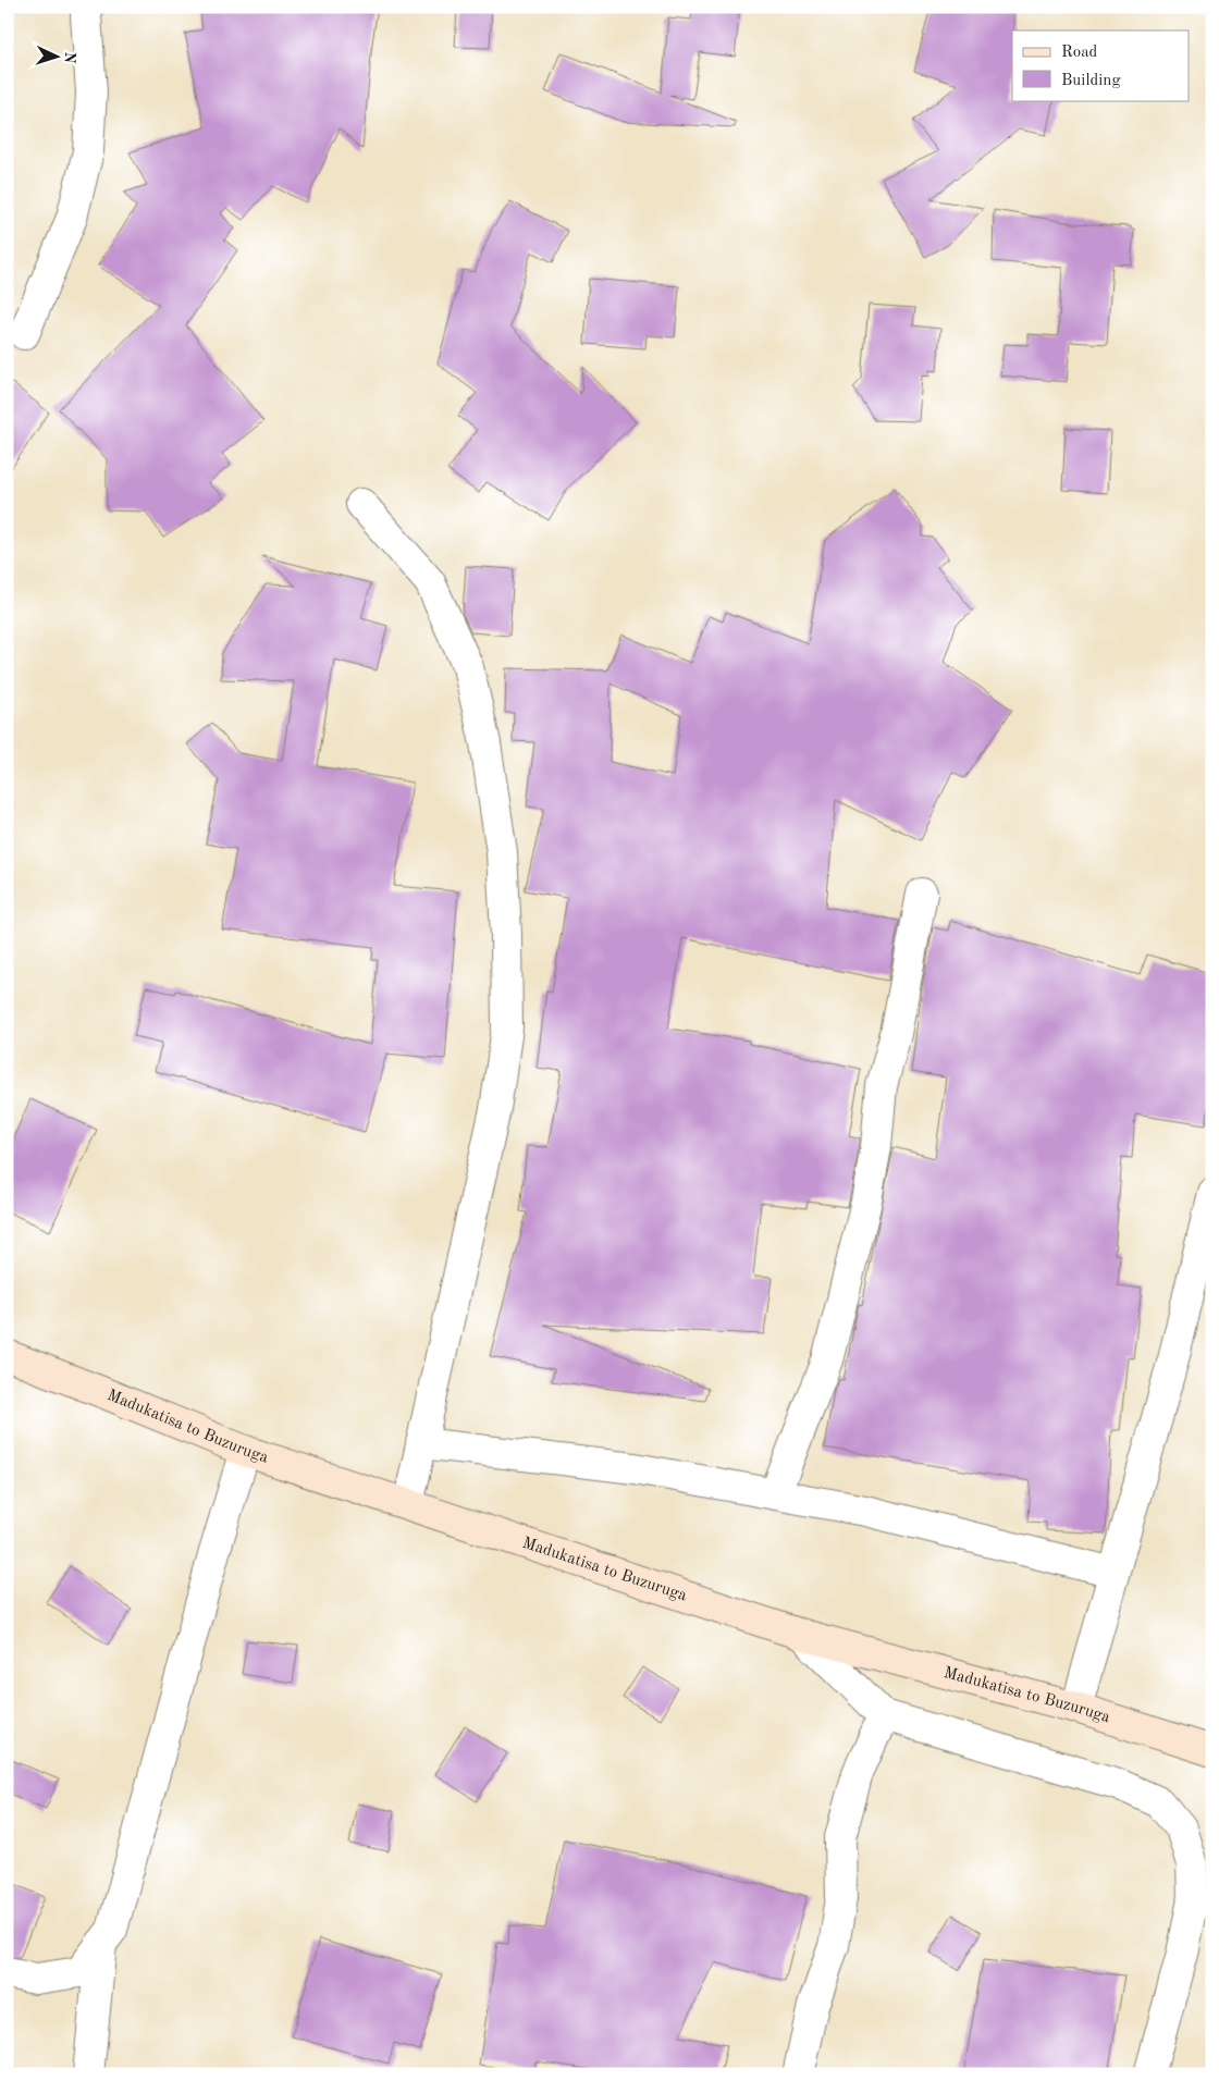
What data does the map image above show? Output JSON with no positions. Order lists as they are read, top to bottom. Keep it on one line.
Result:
{"streets":{"main road":["Madukatisa to Buzuruga"]},"legend":["Road","Building"],"north":"right"}
